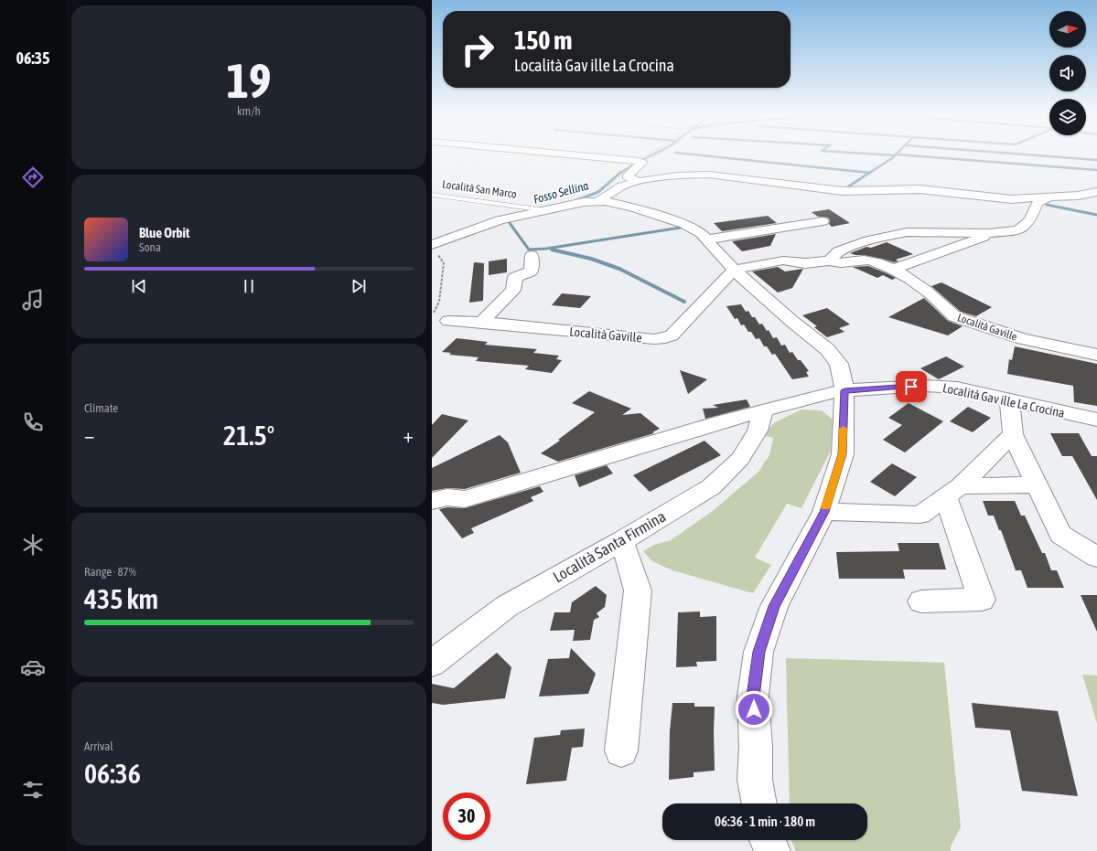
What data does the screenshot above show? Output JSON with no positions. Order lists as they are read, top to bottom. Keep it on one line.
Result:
{"streets":{"street":["Località Gaville","Località Gav ille La Crocina","Località Santa Firmina"],"lane":["Località San Marco"]},"crossings":[["Località Gav ille La Crocina","Località Santa Firmina"]],"water":["Fosso Sellina"],"north":"right","page":{"tabs":"06:35","tile":[["19","km/h"],"Climate",["Range · 87%","435 km"],["Arrival","06:36"]],"turn":["150 m","Località Gav ille La Crocina"],"song":["Blue Orbit","Sona"],"heat":["−","21.5°","+"],"limit":"30","trip":"06:36 · 1 min · 180 m"}}
